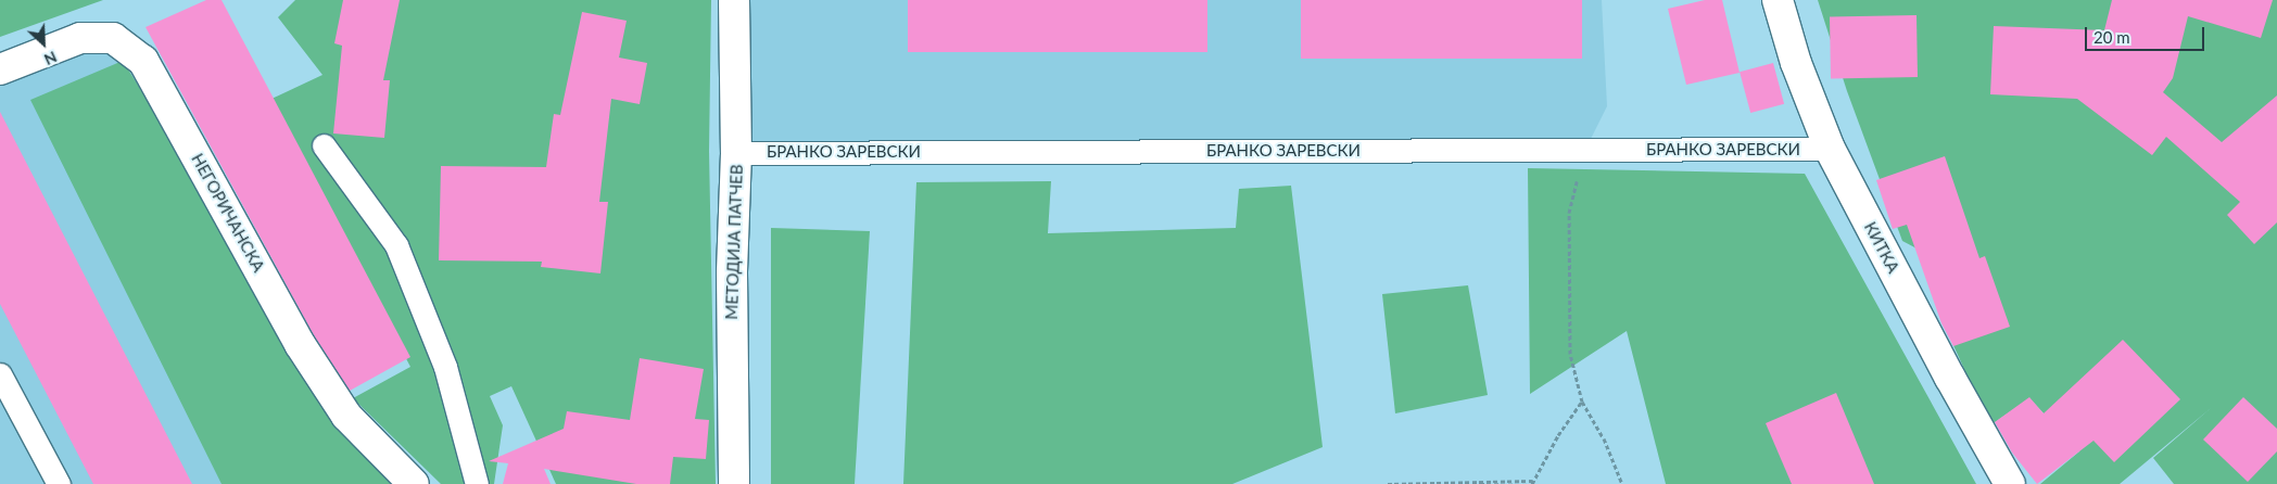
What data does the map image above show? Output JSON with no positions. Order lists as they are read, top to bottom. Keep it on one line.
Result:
{"streets":{"street":["НЕГОРИЧАНСКА","МЕТОДИЈА ПАТЧЕВ","КИТКА"],"lane":["БРАНКО ЗАРЕВСКИ"]},"crossings":[["БРАНКО ЗАРЕВСКИ","МЕТОДИЈА ПАТЧЕВ"],["БРАНКО ЗАРЕВСКИ","КИТКА"]],"scale_bar":"20 m","north":"bottom right"}
